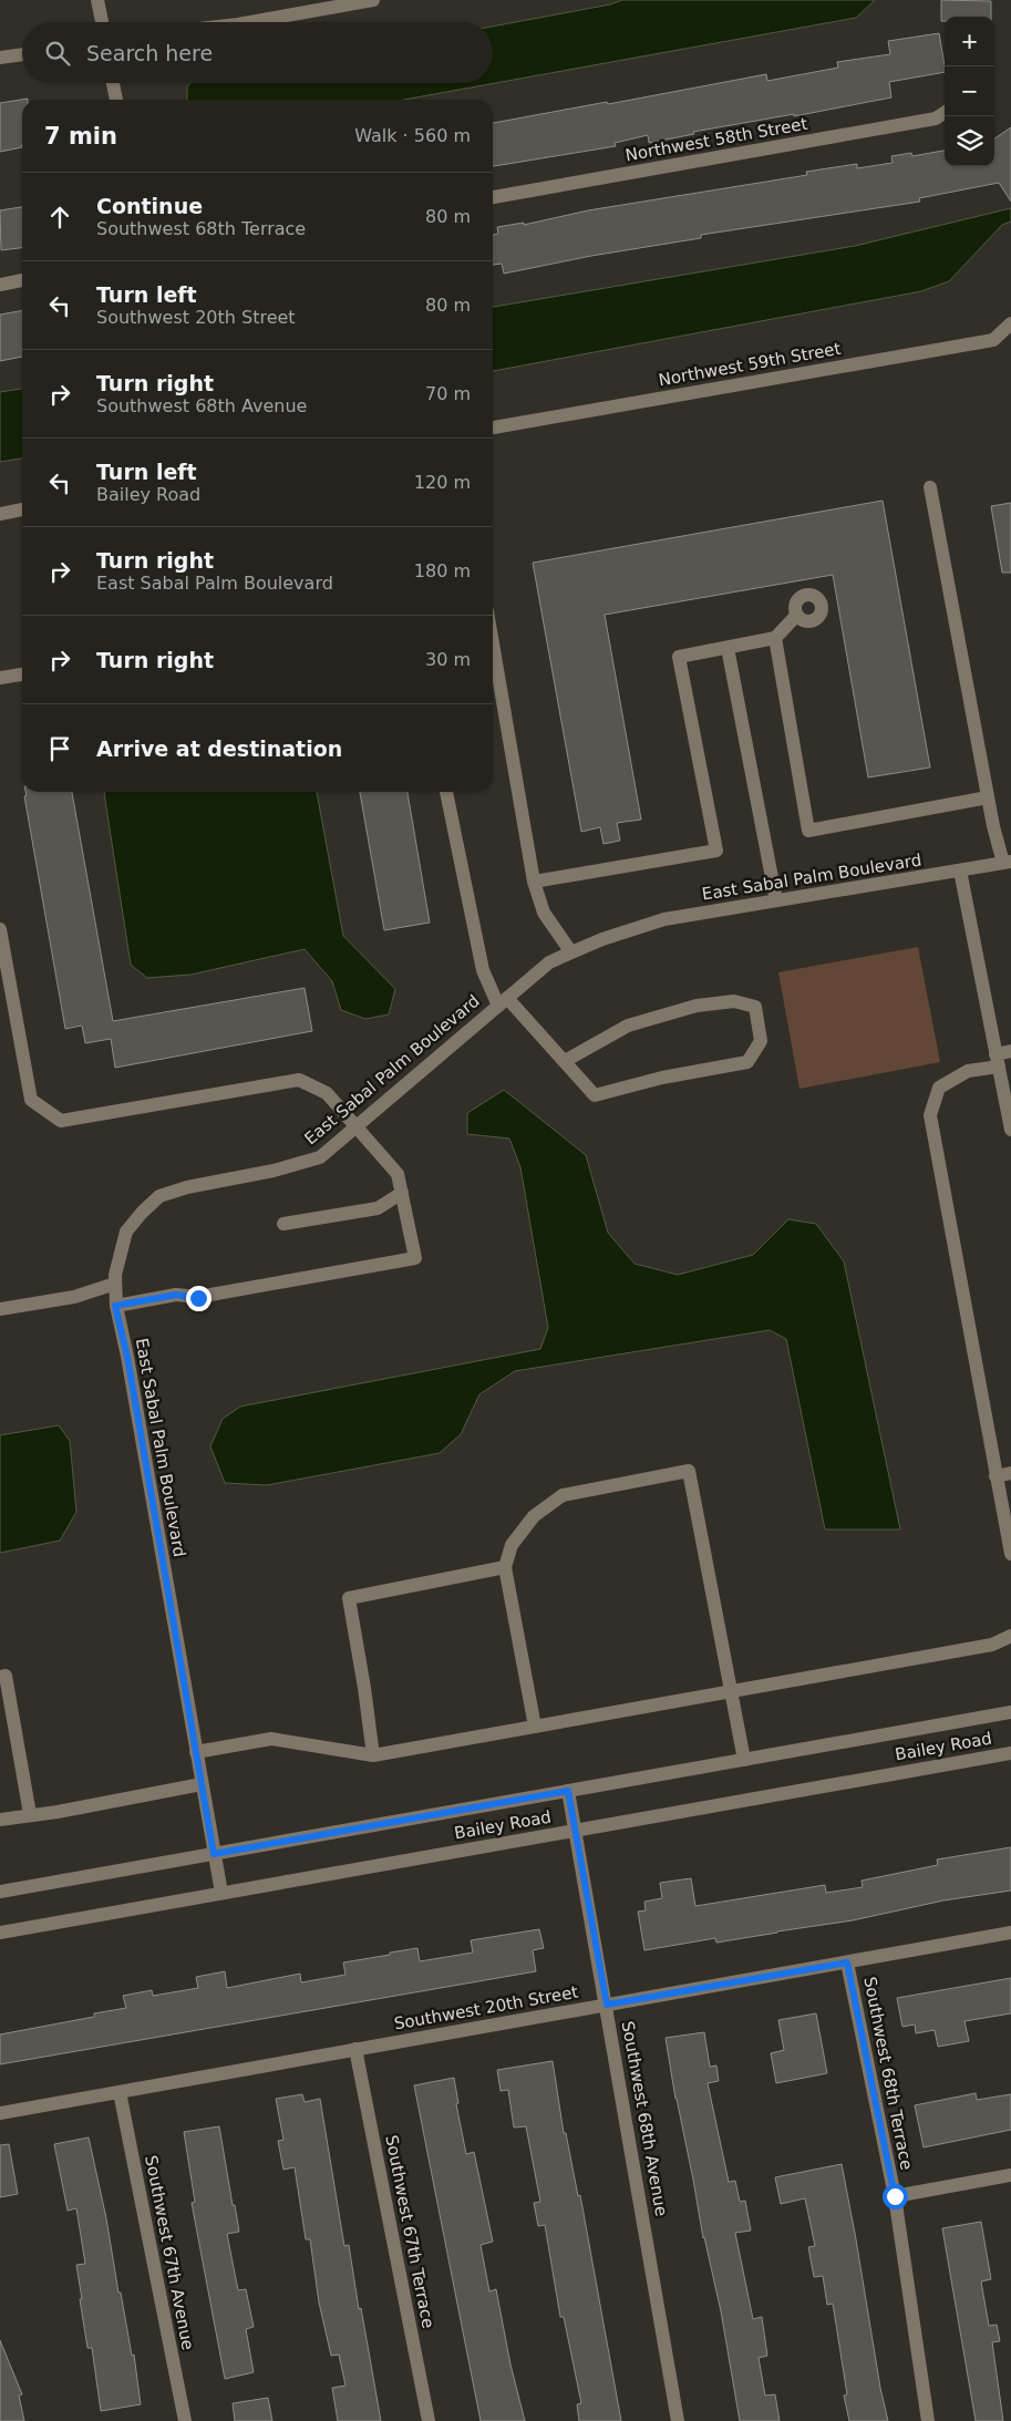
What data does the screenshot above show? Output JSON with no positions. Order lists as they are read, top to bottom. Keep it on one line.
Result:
{"streets":{"street":["Northwest 58th Street","Northwest 59th Street","East Sabal Palm Boulevard","Bailey Road","Southwest 20th Street","Southwest 68th Terrace","Southwest 68th Avenue","Southwest 67th Terrace","Southwest 67th Avenue"]},"crossings":[["East Sabal Palm Boulevard","Bailey Road"],["Bailey Road","Southwest 68th Avenue"],["Southwest 20th Street","Southwest 68th Terrace"],["Southwest 20th Street","Southwest 68th Avenue"],["Southwest 20th Street","Southwest 67th Terrace"],["Southwest 20th Street","Southwest 67th Avenue"]],"page":{"map_buttons":["+","−"],"search":"Search here","heading":["7 min","Walk · 560 m"],"list":[["Continue","Southwest 68th Terrace","80 m"],["Turn left","Southwest 20th Street","80 m"],["Turn right","Southwest 68th Avenue","70 m"],["Turn left","Bailey Road","120 m"],["Turn right","East Sabal Palm Boulevard","180 m"],["Turn right","30 m"],"Arrive at destination"]}}
